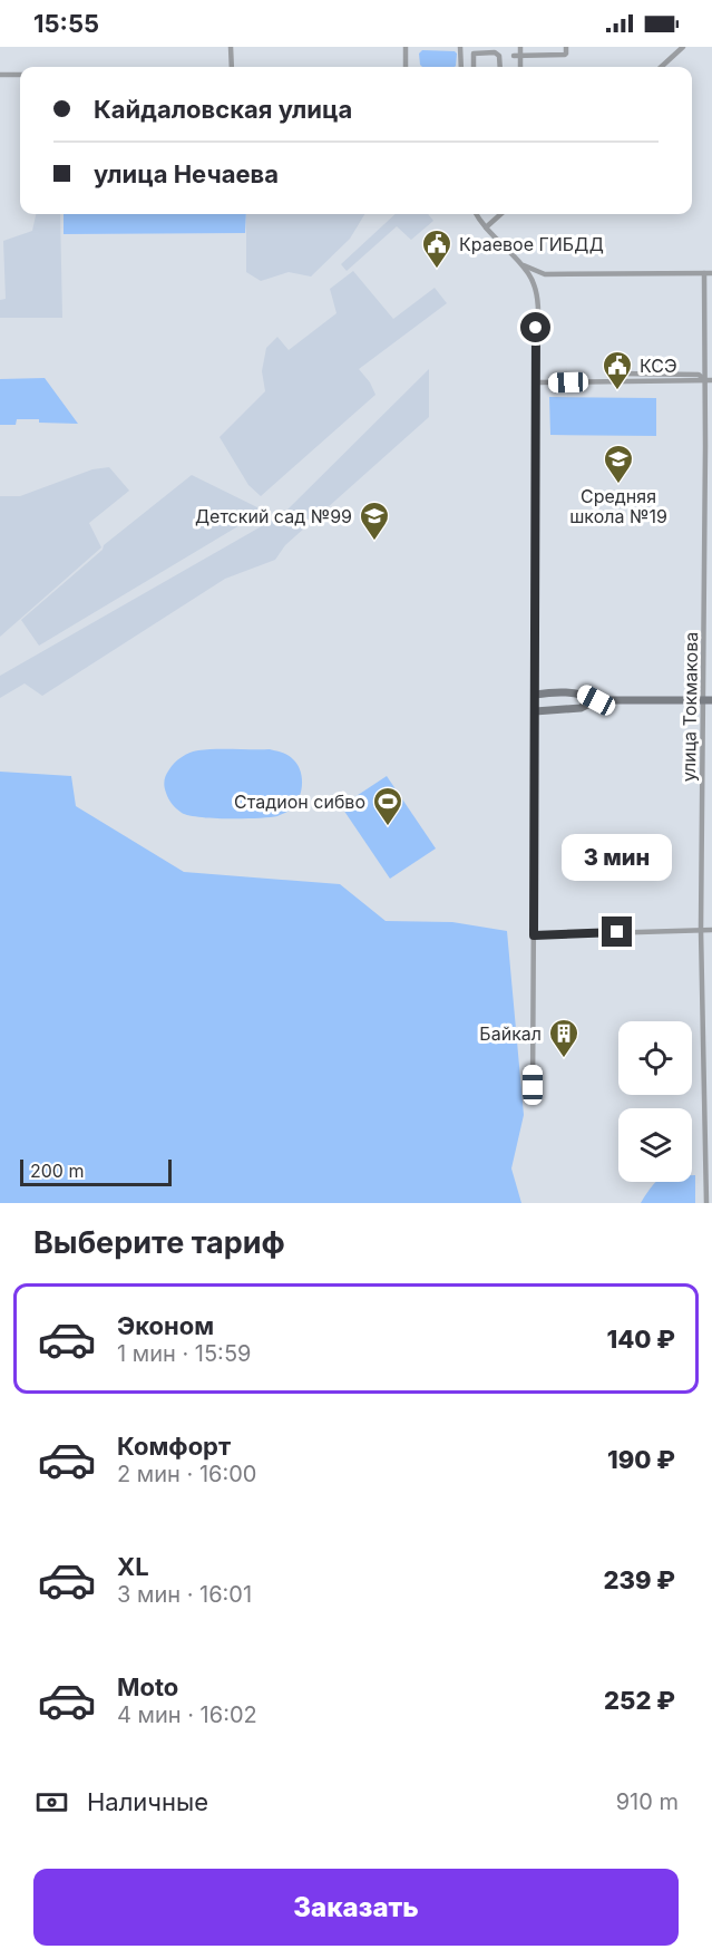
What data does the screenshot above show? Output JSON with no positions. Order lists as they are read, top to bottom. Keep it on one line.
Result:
{"streets":{"street":["улица Токмакова"]},"places":{"public building":["Краевое ГИБДД","КСЭ"],"school or university":["Средняя школа №19","Детский сад №99"],"sports":["Стадион сибво"],"building":["Байкал"]},"scale_bar":"200 m","page":{"status":"15:55","banner":["Кайдаловская улица","улица Нечаева"],"bubble":"3 мин","scale":"200 m","heading":"Выберите тариф","list":[{"name":"Эконом","note":"1 мин · 15:59","value":"140 ₽"},{"name":"Комфорт","note":"2 мин · 16:00","value":"190 ₽"},{"name":"XL","note":"3 мин · 16:01","value":"239 ₽"},{"name":"Moto","note":"4 мин · 16:02","value":"252 ₽"}],"pay":["Наличные","910 m"],"buttons":"Заказать"}}
